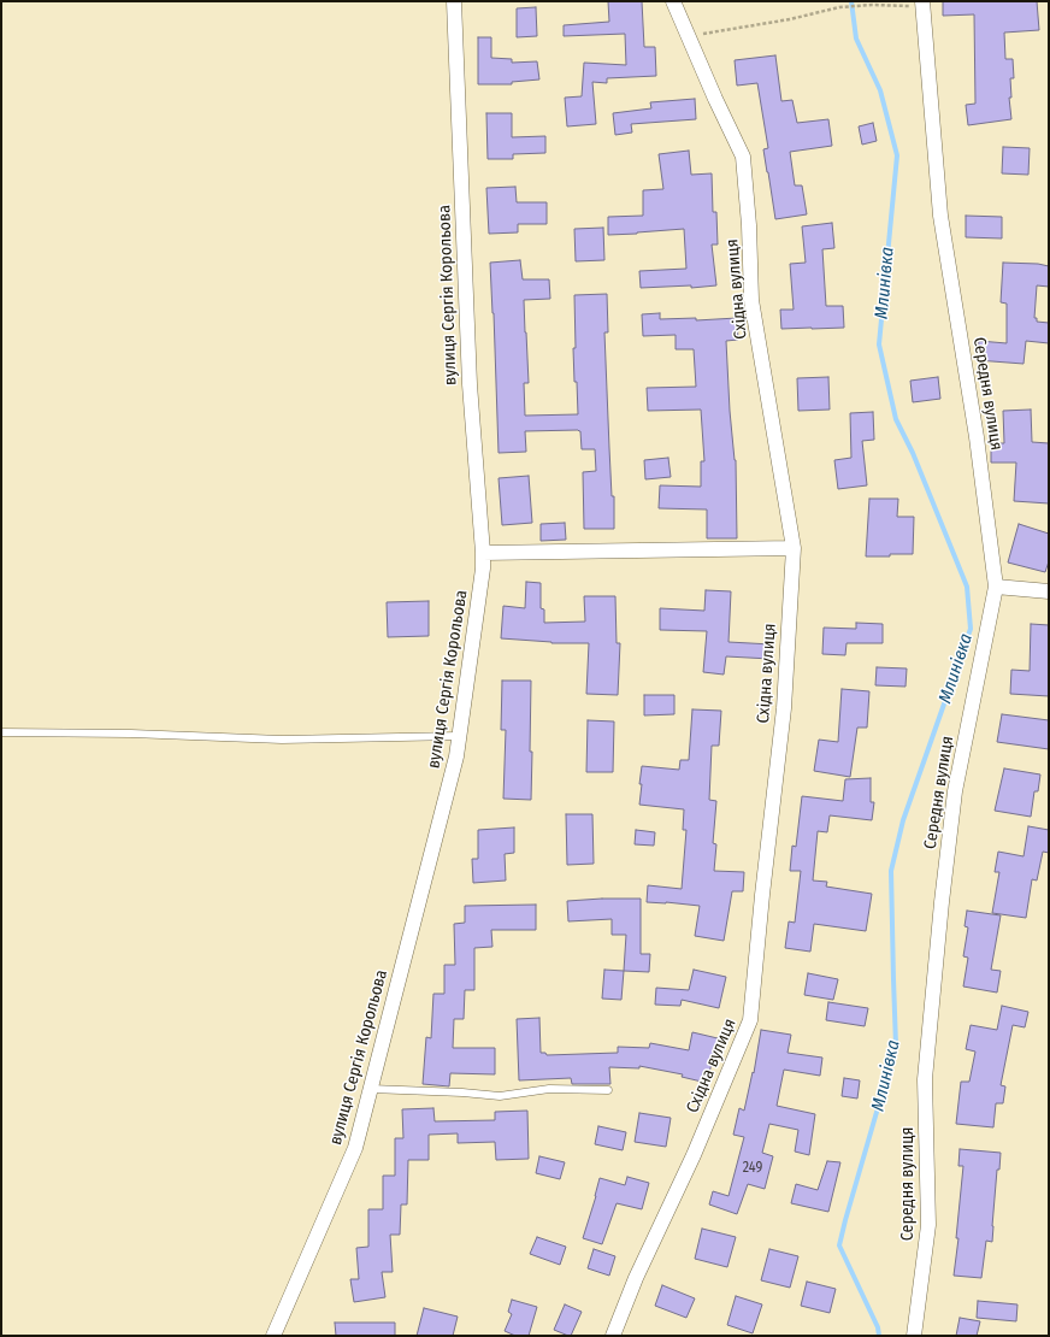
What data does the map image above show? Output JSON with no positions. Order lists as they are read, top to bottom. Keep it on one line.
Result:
{"streets":{"street":["Східна вулиця","вулиця Сергія Корольова","Середня вулиця"]},"water":["Млинівка"],"house_numbers":["249"]}
